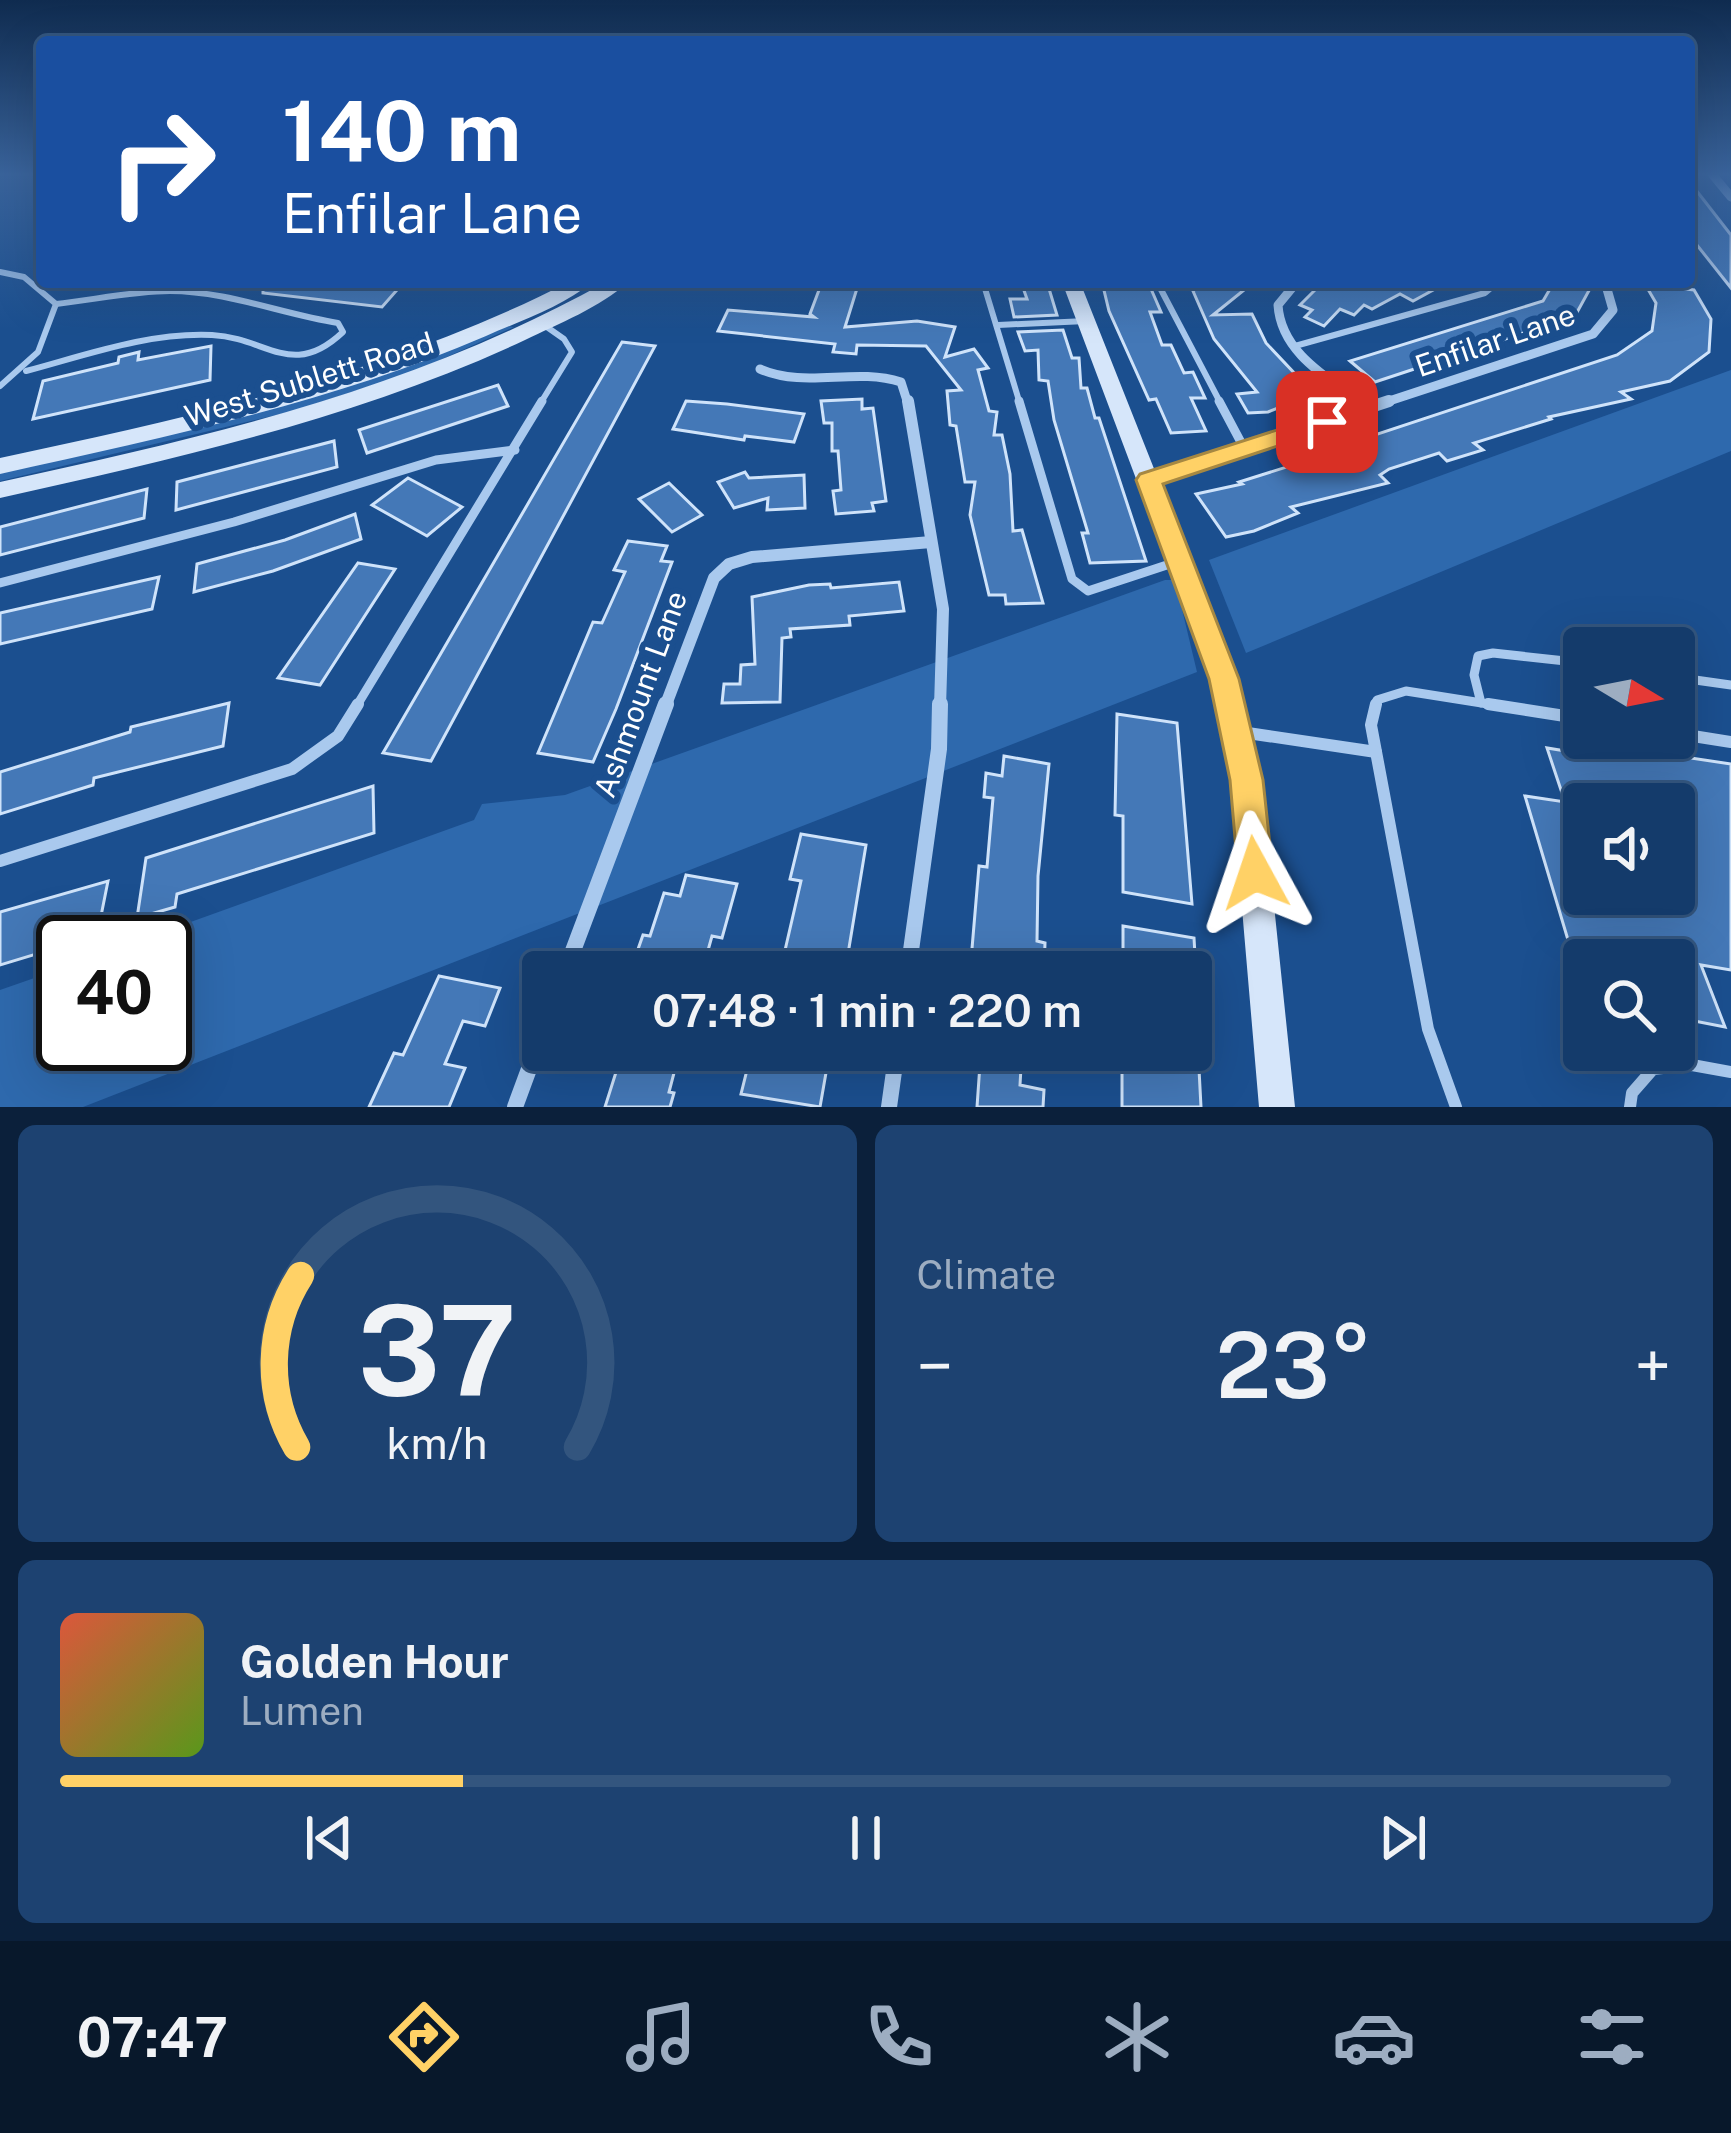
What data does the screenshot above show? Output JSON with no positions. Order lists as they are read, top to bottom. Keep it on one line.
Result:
{"streets":{"main road":["West Sublett Road"],"street":["Enfilar Lane","Ashmount Lane"]},"north":"right","page":{"turn":["140 m","Enfilar Lane"],"limit":"40","trip":"07:48 · 1 min · 220 m","tile":"Climate","heat":["−","23°","+"],"song":["Golden Hour","Lumen"],"tabs":"07:47","gauge":["37","km/h"]}}
